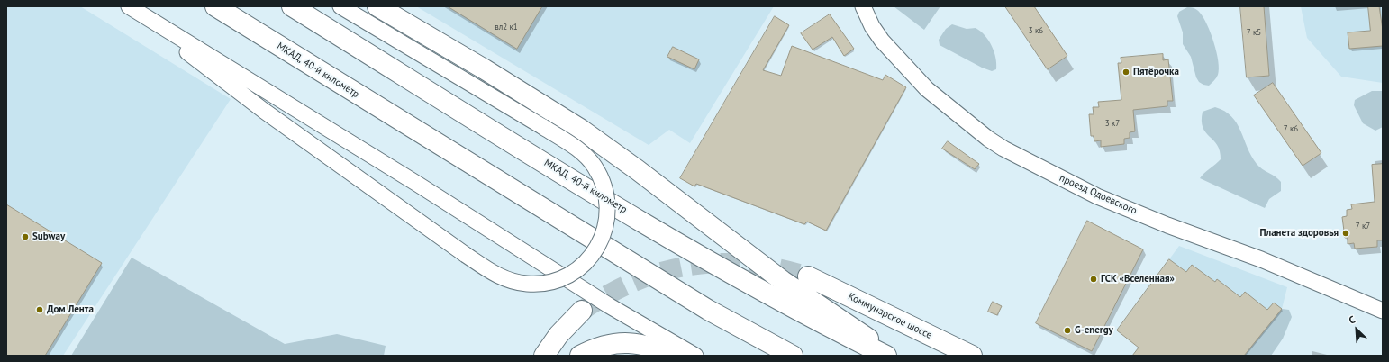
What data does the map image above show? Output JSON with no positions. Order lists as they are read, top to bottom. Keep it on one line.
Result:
{"streets":{"main road":["МКАД, 40-й километр","Коммунарское шоссе"],"street":["проезд Одоевского"]},"places":["Пятёрочка","Планета здоровья","Subway","ГСК «Вселенная»","Дом Лента","G-energy"],"house_numbers":["вл2 к1","3 к6","7 к5","3 к7","7 к6","7 к7"],"north":"top left"}
